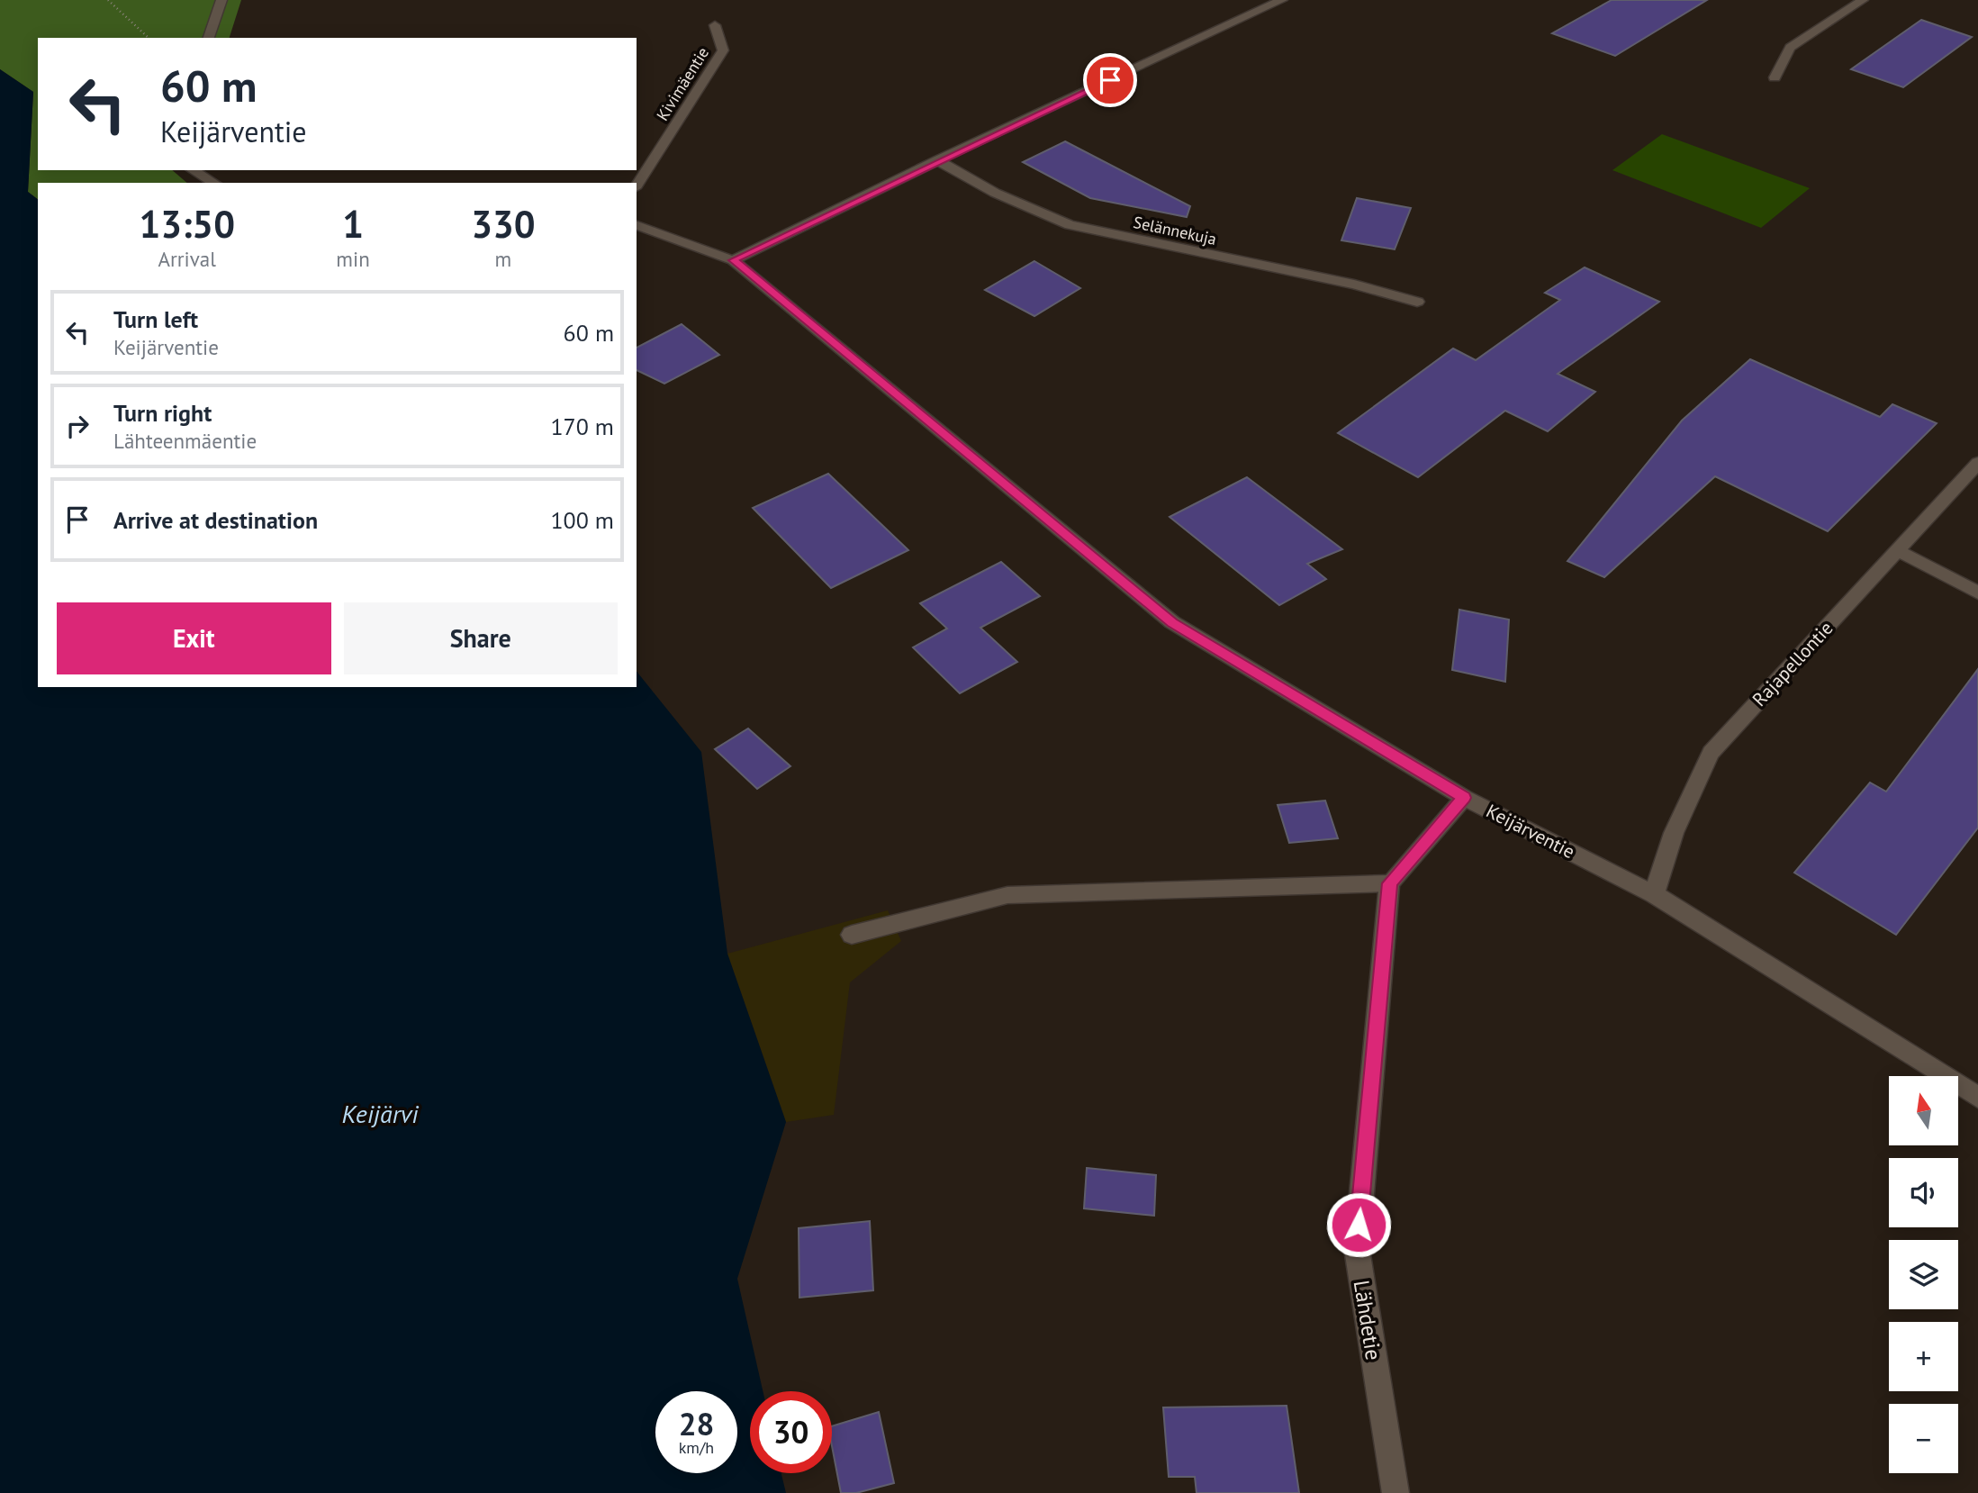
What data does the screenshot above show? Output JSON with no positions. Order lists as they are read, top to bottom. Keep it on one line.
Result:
{"streets":{"street":["Kivimäentie","Selännekuja","Rajapellontie","Keijärventie","Lähdetie"]},"crossings":[["Rajapellontie","Keijärventie"]],"water":["Keijärvi"],"north":"top","page":{"turn":["60 m","Keijärventie"],"eta":["13:50","Arrival","1","min","330","m"],"list":[{"name":"Turn left","note":"Keijärventie","value":"60 m"},{"name":"Turn right","note":"Lähteenmäentie","value":"170 m"},{"name":"Arrive at destination","value":"100 m"}],"buttons":["Exit","Share"],"map_buttons":["+","−"],"speed":"28 km/h","limit":"30"}}
